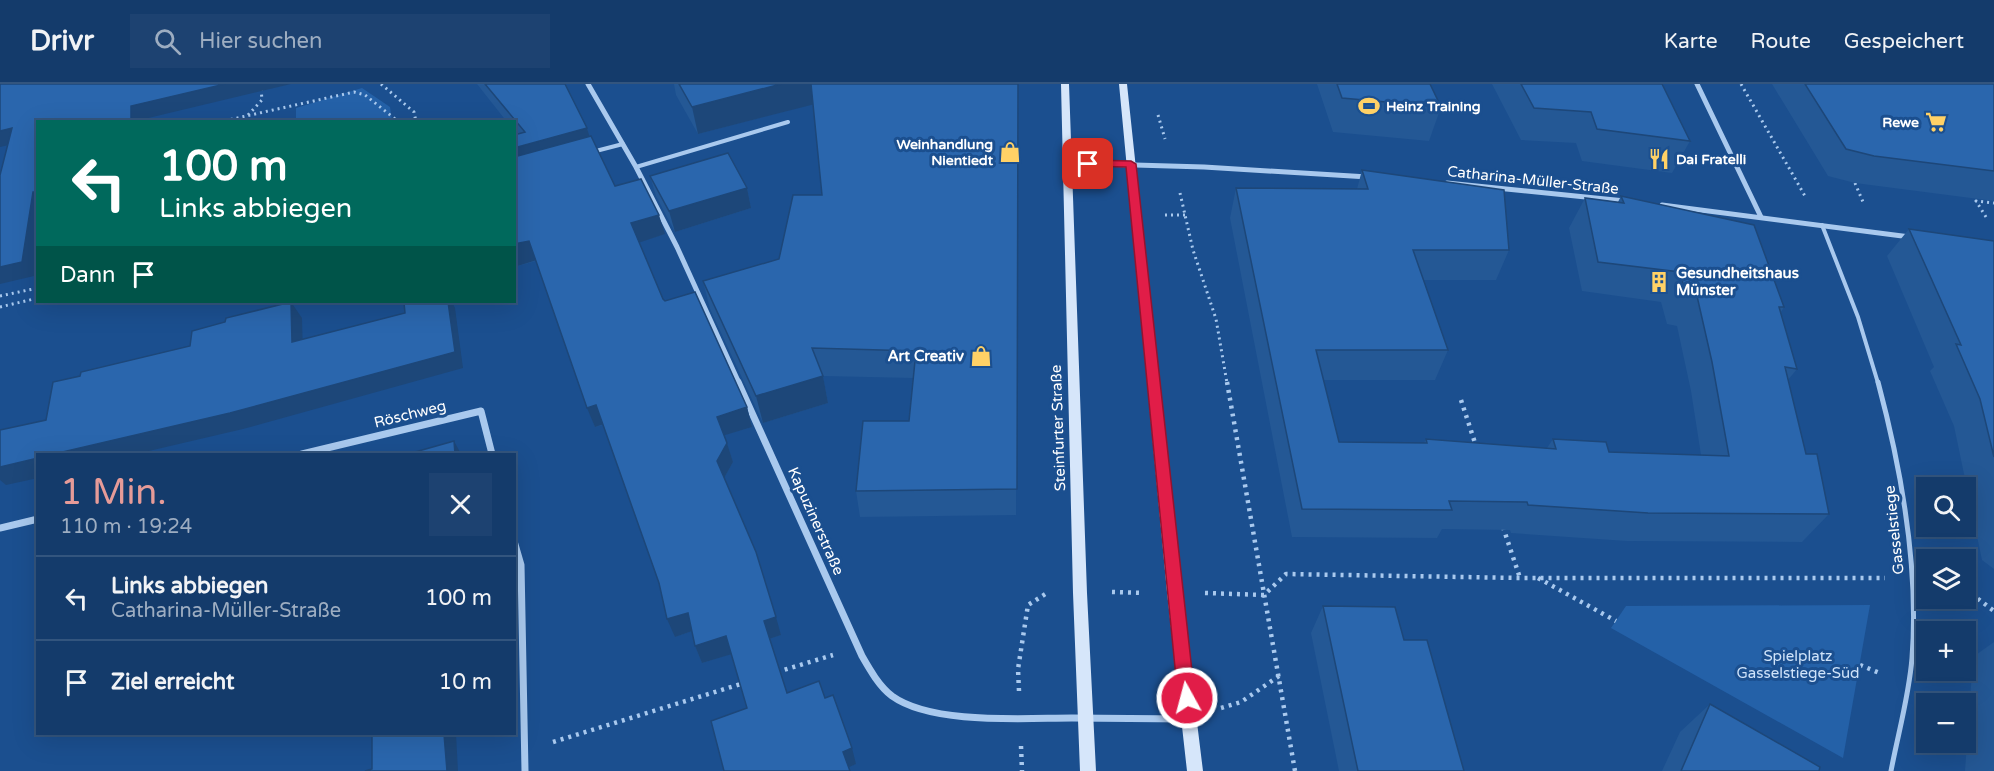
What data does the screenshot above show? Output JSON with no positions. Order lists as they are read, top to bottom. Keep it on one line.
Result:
{"streets":{"main road":["Steinfurter Straße"],"street":["Catharina-Müller-Straße","Röschweg","Kapuzinerstraße"],"lane":["Gasselstiege"]},"crossings":[["Steinfurter Straße","Kapuzinerstraße"]],"parks":["Spielplatz Gasselstiege-Süd"],"places":{"sports":["Heinz Training"],"supermarket":["Rewe"],"shop":["Weinhandlung Nientiedt","Art Creativ"],"restaurant":["Dai Fratelli"],"building":["Gesundheitshaus Münster"]},"page":{"header":"Drivr","search":"Hier suchen","nav":["Karte","Route","Gespeichert"],"turn":["100 m","Links abbiegen"],"then":"Dann","heading":["1 Min.","110 m · 19:24"],"map_buttons":["+","−"],"list":[{"name":"Links abbiegen","note":"Catharina-Müller-Straße","value":"100 m"},{"name":"Ziel erreicht","value":"10 m"}]}}
